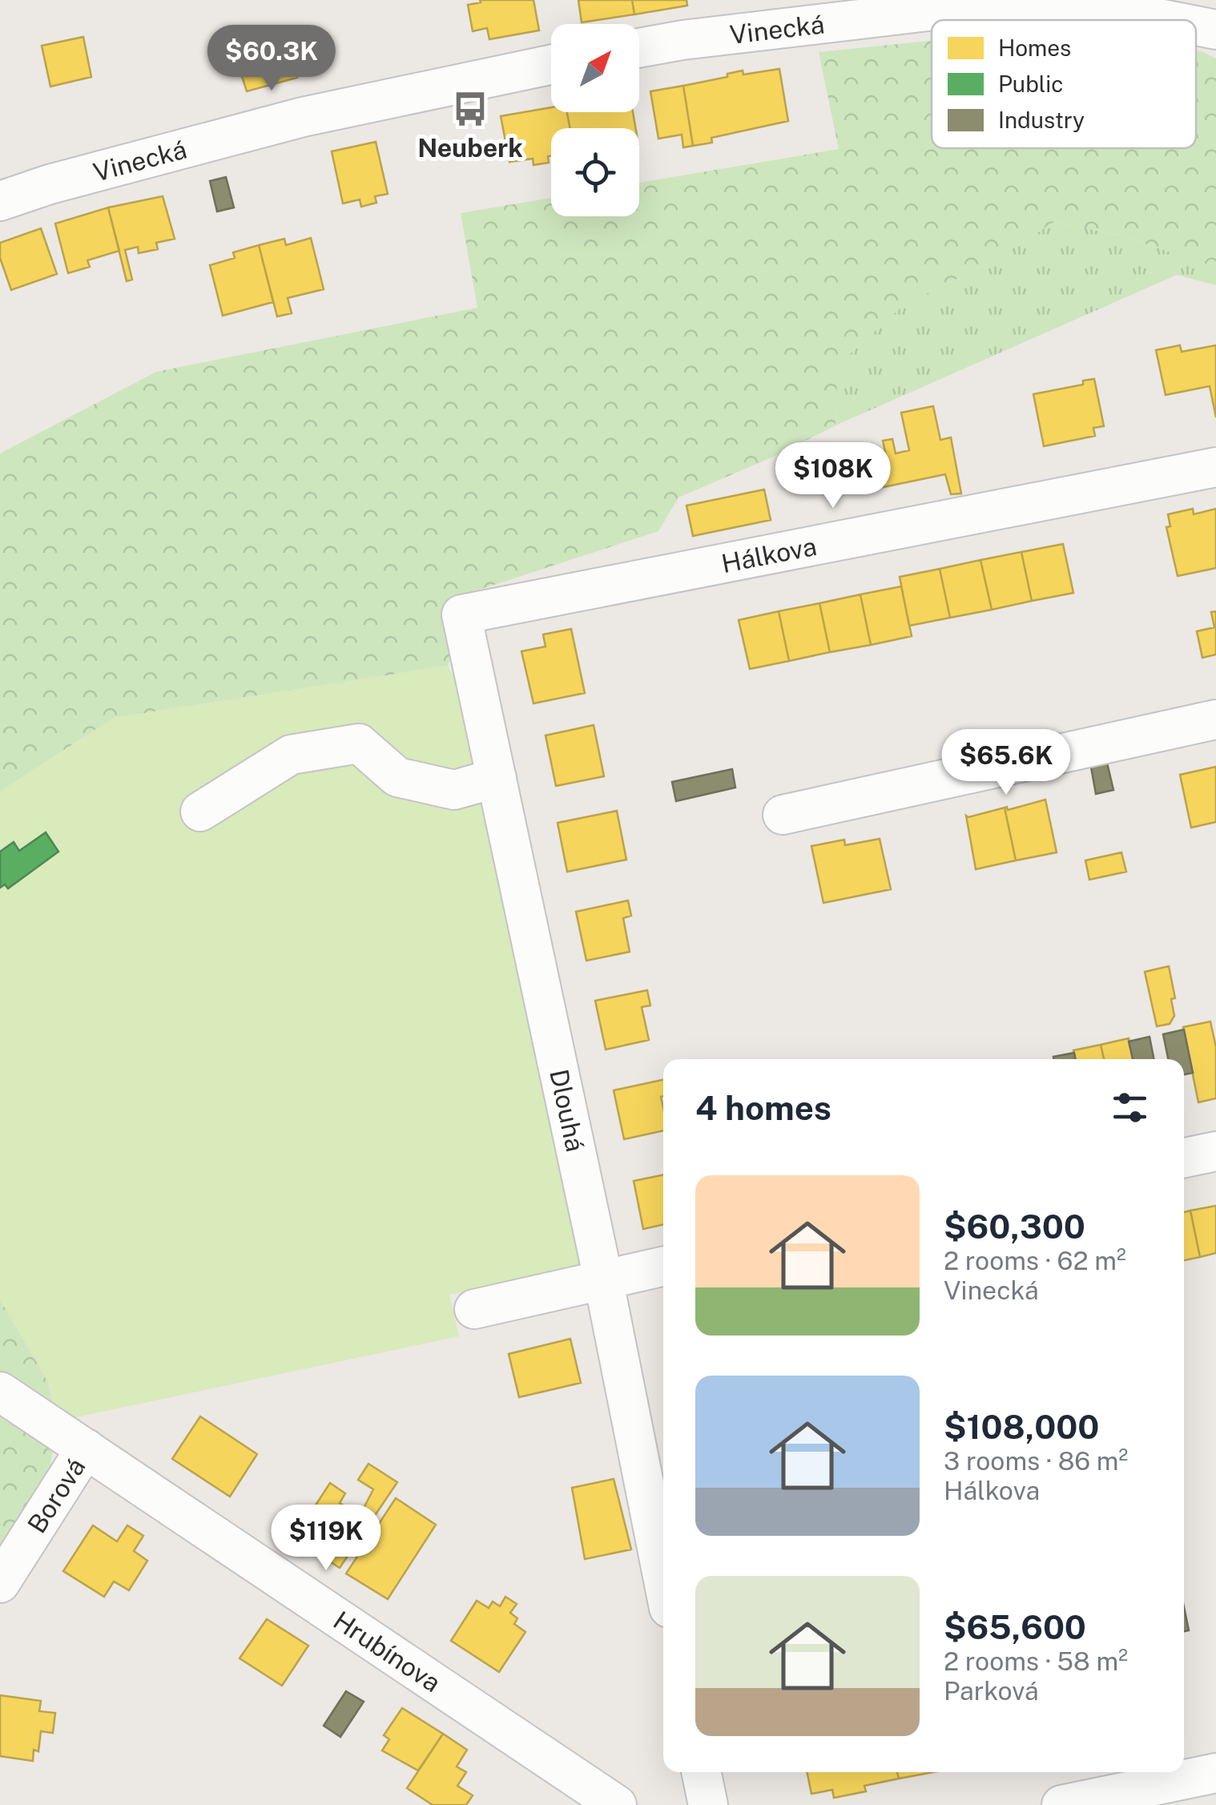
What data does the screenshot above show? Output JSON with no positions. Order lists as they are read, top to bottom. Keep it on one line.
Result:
{"streets":{"street":["Vinecká","Hálkova","Dlouhá","Borová","Hrubínova"]},"crossings":[["Hálkova","Dlouhá"],["Borová","Hrubínova"]],"places":{"bus stop":["Neuberk"]},"legend":["Homes","Public","Industry"],"north":"top right","page":{"price":["$60.3K","$108K","$65.6K","$119K"],"heading":"4 homes","list":[{"name":"$60,300","note":"2 rooms · 62 m² · Vinecká"},{"name":"$108,000","note":"3 rooms · 86 m² · Hálkova"},{"name":"$65,600","note":"2 rooms · 58 m² · Parková"}]}}
